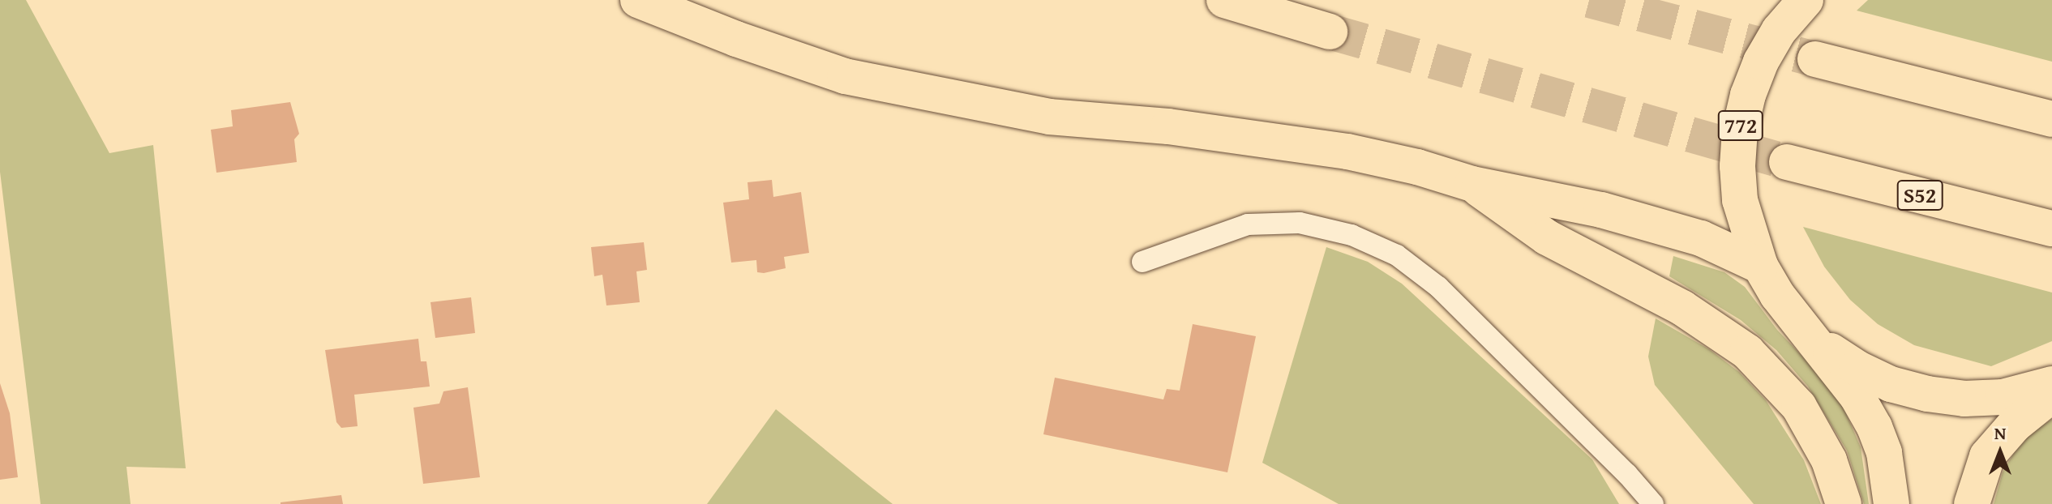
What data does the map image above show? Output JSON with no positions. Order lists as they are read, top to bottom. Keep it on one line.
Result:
{"streets":{"main road":["772","S52"]},"north":"top"}
